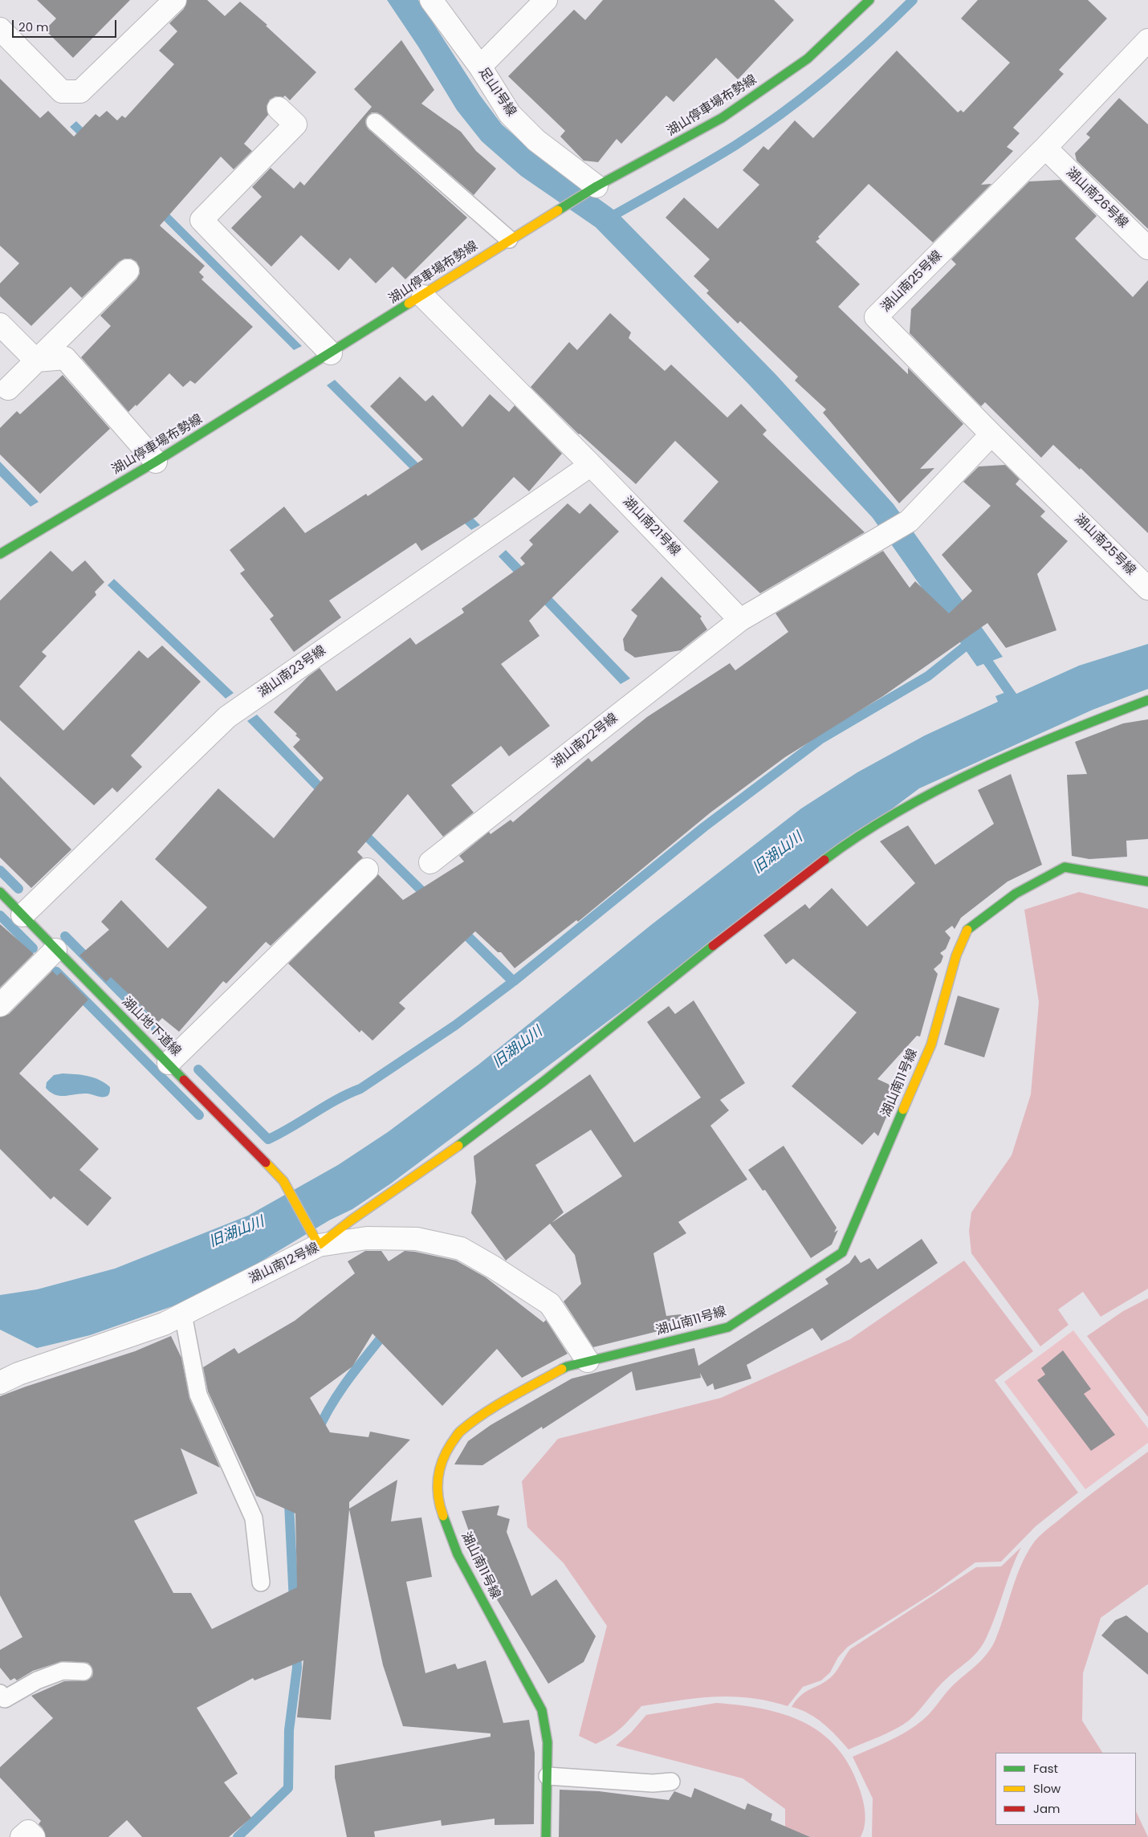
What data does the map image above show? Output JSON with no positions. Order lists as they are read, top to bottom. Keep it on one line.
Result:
{"streets":{"street":["足山1号線","湖山停車場布勢線","湖山南26号線","湖山南25号線","湖山南21号線","湖山南23号線","湖山南22号線","湖山地下道線","湖山南11号線","湖山南12号線"]},"crossings":[["足山1号線","湖山停車場布勢線"],["湖山停車場布勢線","湖山南21号線"],["湖山南26号線","湖山南25号線"],["湖山南21号線","湖山南23号線"],["湖山南21号線","湖山南22号線"],["湖山南23号線","湖山地下道線"],["湖山地下道線","湖山南12号線"],["湖山南11号線","湖山南12号線"]],"water":["旧湖山川"],"legend":["Fast","Slow","Jam"],"scale_bar":"20 m"}
